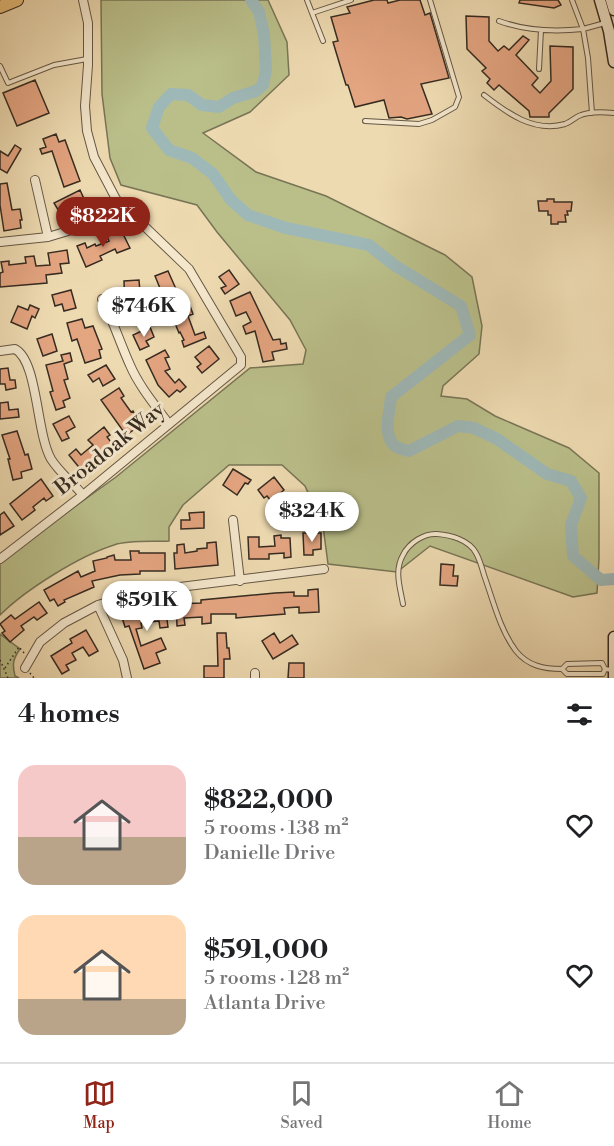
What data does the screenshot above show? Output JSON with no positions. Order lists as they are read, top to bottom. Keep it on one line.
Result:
{"streets":{"street":["Broadoak Way"]},"page":{"price":["$822K","$746K","$324K","$591K"],"heading":"4 homes","list":[{"name":"$822,000","note":"5 rooms · 138 m² · Danielle Drive"},{"name":"$591,000","note":"5 rooms · 128 m² · Atlanta Drive"}],"tabs":["Map","Saved","Home"]}}
